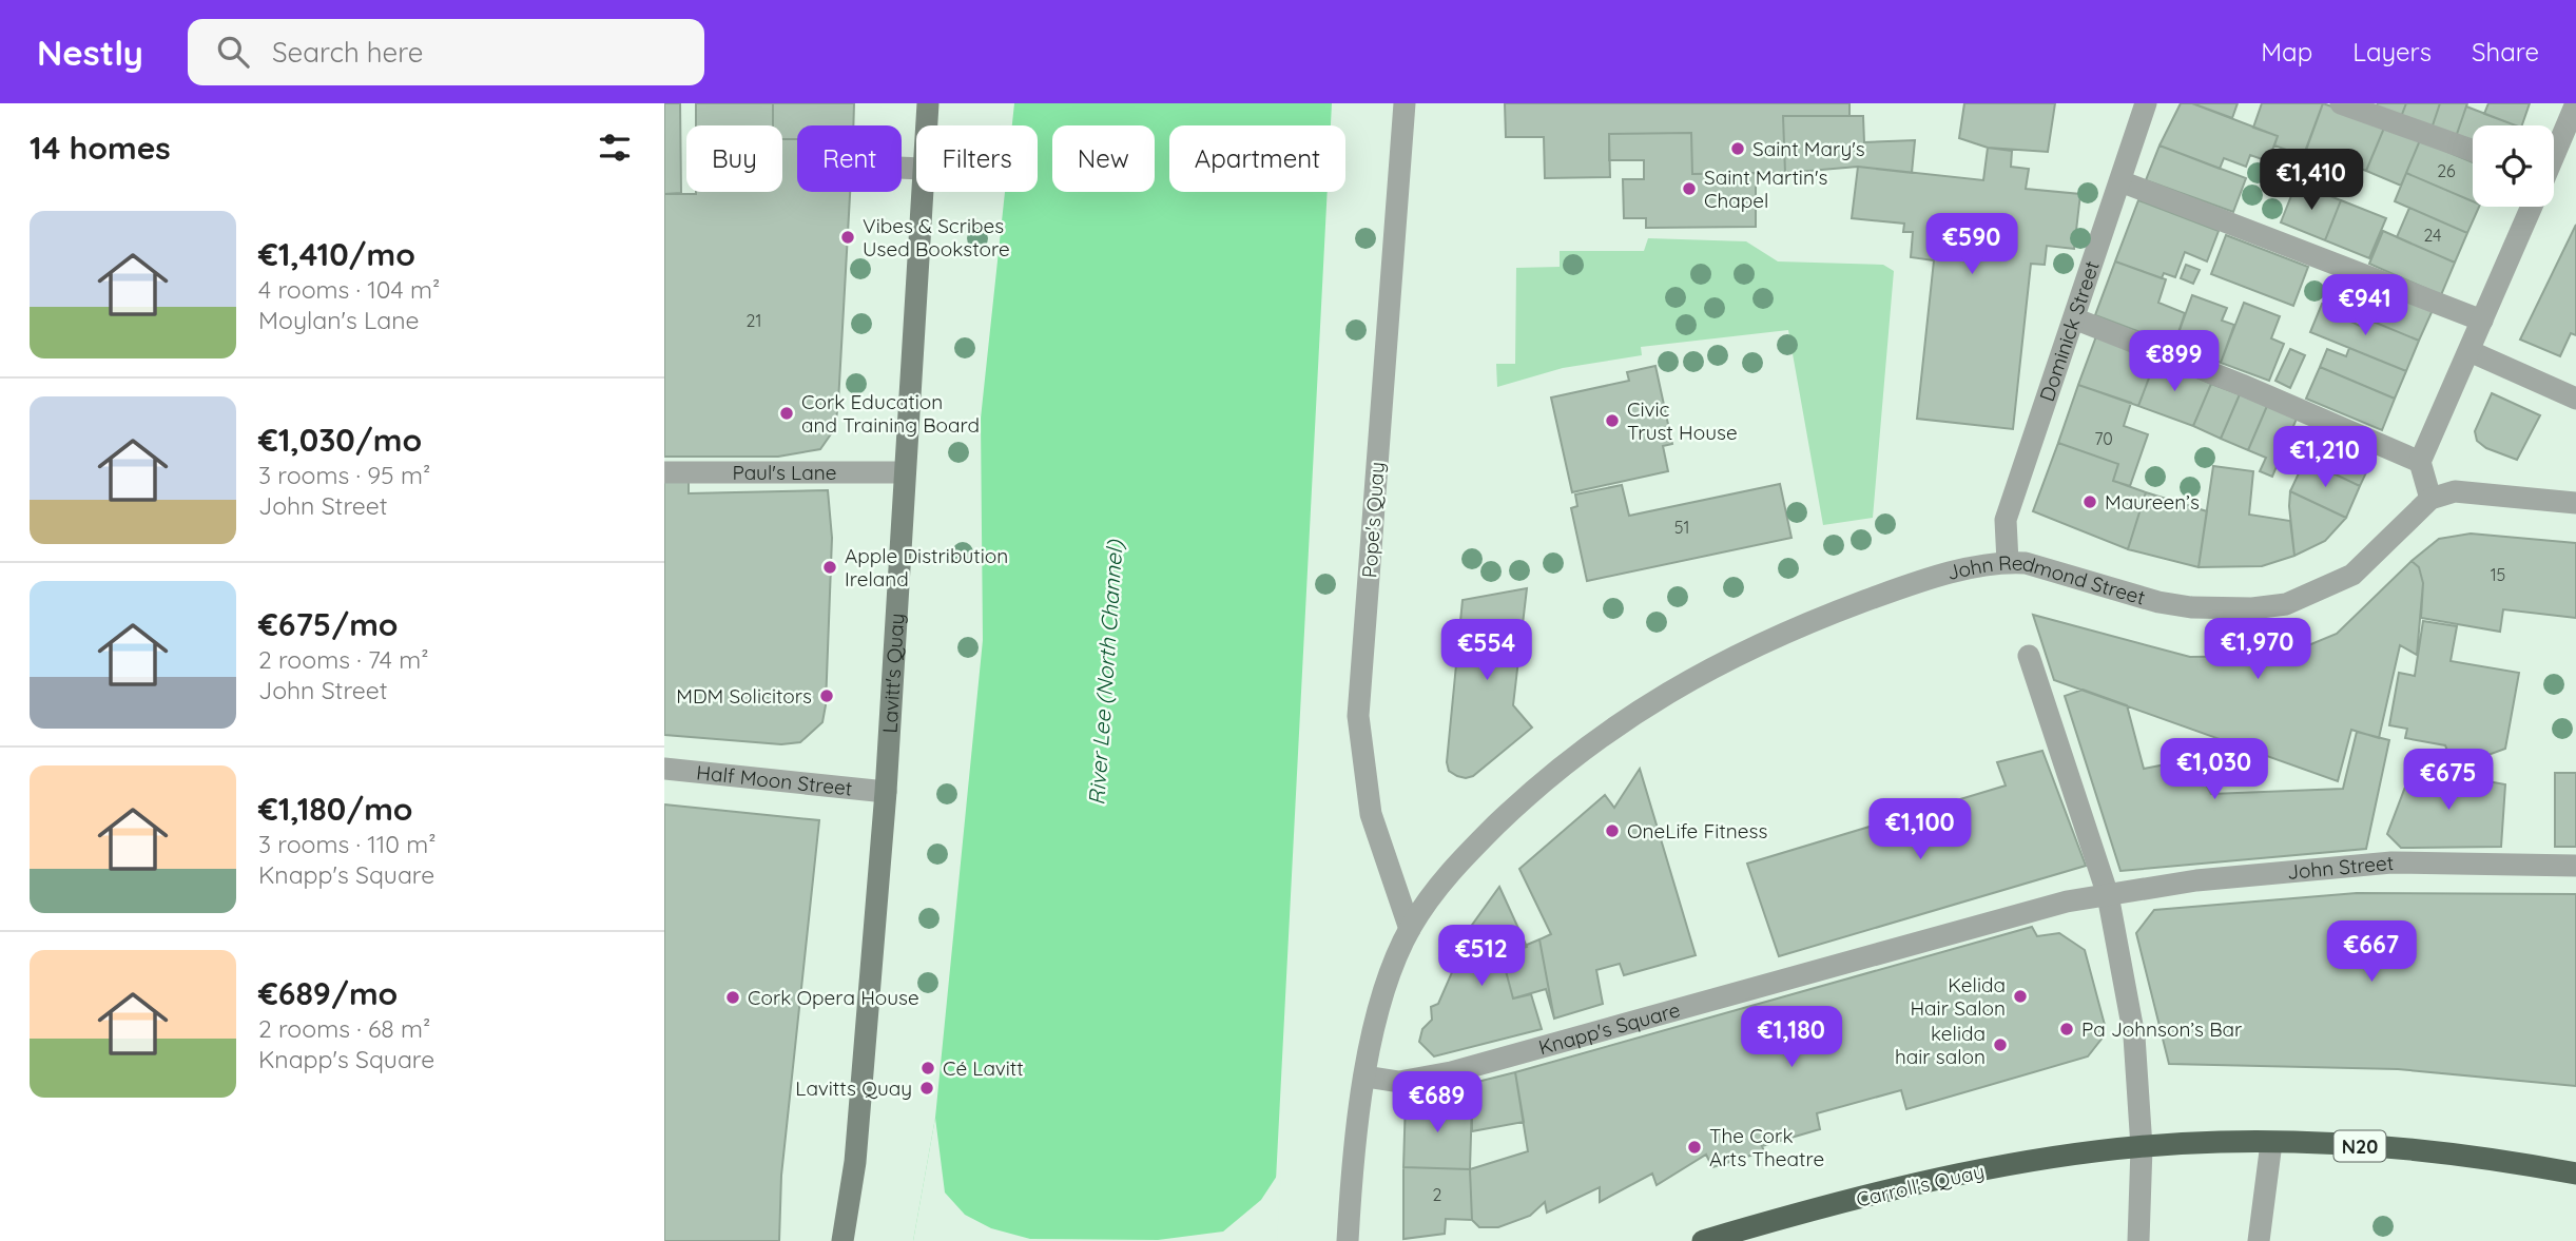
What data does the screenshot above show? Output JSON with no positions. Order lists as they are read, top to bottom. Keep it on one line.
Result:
{"streets":{"highway":["N20","Carroll's Quay"],"main road":["Lavitt's Quay"],"street":["Dominick Street","Paul's Lane","Pope's Quay","John Redmond Street","Half Moon Street","John Street","Knapp's Square"]},"crossings":[["Dominick Street","John Redmond Street"],["Paul's Lane","Lavitt's Quay"],["Pope's Quay","John Redmond Street"],["John Redmond Street","Knapp's Square"],["Lavitt's Quay","Half Moon Street"],["John Street","Knapp's Square"],["N20","Carroll's Quay"]],"water":["River Lee (North Channel)"],"places":["Saint Mary's","Saint Martin's Chapel","Vibes & Scribes Used Bookstore","Cork Education and Training Board","Civic Trust House","Maureen’s","Apple Distribution Ireland","MDM Solicitors","OneLife Fitness","Kelida Hair Salon","Cork Opera House","Pa Johnson’s Bar","kelida hair salon","Cé Lavitt","Lavitts Quay","The Cork Arts Theatre"],"house_numbers":["26","24","21","70","51","15","2"],"page":{"header":"Nestly","search":"Search here","nav":["Map","Layers","Share"],"heading":"14 homes","chip":["Buy","Rent","Filters","New","Apartment"],"price":["€1,410","€590","€941","€899","€1,210","€1,970","€554","€1,030","€675","€1,100","€667","€512","€1,180","€689"],"list":[{"name":"€1,410/mo","note":"4 rooms · 104 m² · Moylan's Lane"},{"name":"€1,030/mo","note":"3 rooms · 95 m² · John Street"},{"name":"€675/mo","note":"2 rooms · 74 m² · John Street"},{"name":"€1,180/mo","note":"3 rooms · 110 m² · Knapp's Square"},{"name":"€689/mo","note":"2 rooms · 68 m² · Knapp's Square"}]}}
